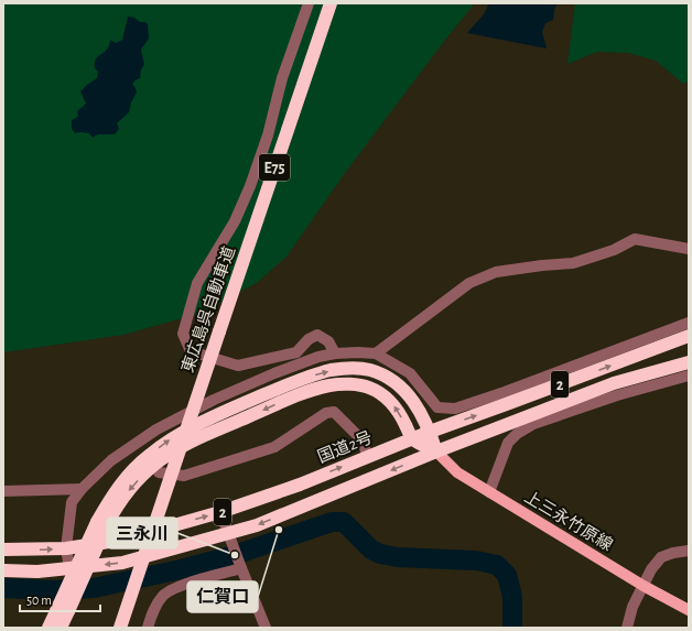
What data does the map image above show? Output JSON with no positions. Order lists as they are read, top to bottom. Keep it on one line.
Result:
{"streets":{"highway":["E75","東広島呉自動車道","2","国道2号"],"main road":["上三永竹原線"]},"crossings":[["2","上三永竹原線"]],"places":["仁賀口","三永川"],"scale_bar":"50 m"}
